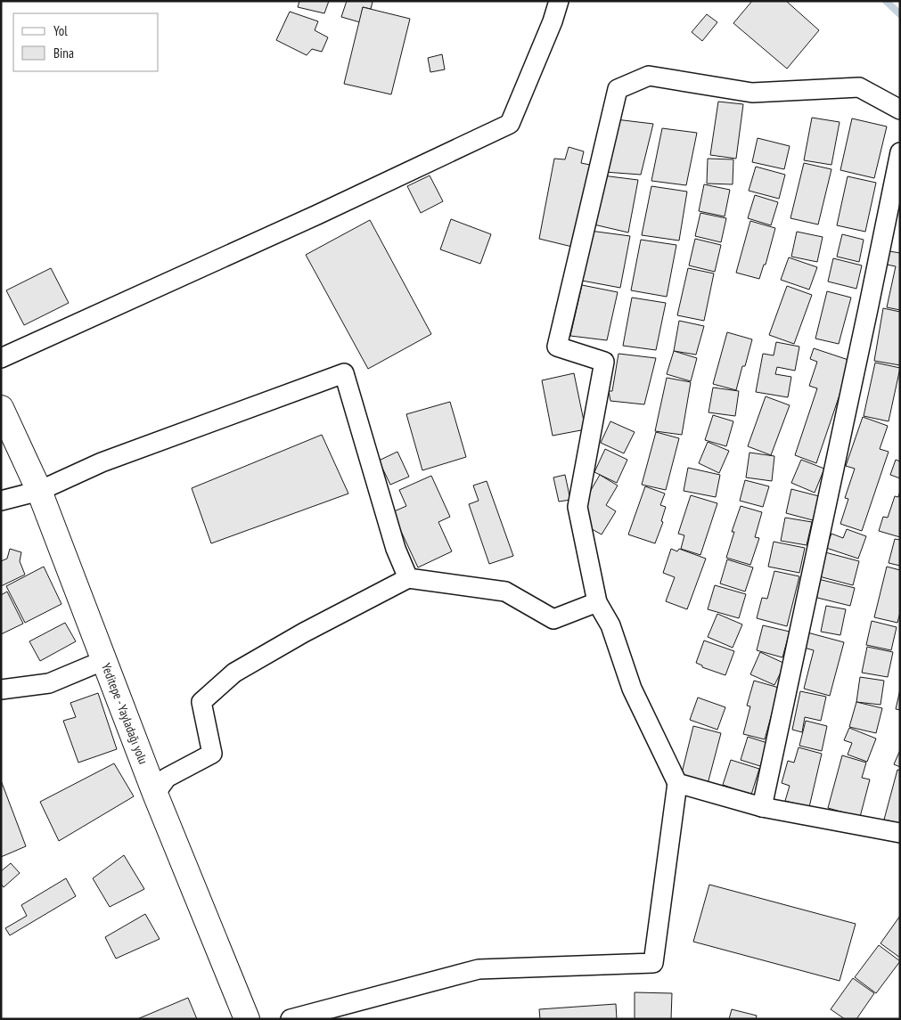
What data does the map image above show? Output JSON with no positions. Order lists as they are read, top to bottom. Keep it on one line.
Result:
{"streets":{"main road":["Yeditepe - Yayladağı yolu"]},"legend":["Yol","Bina"]}
